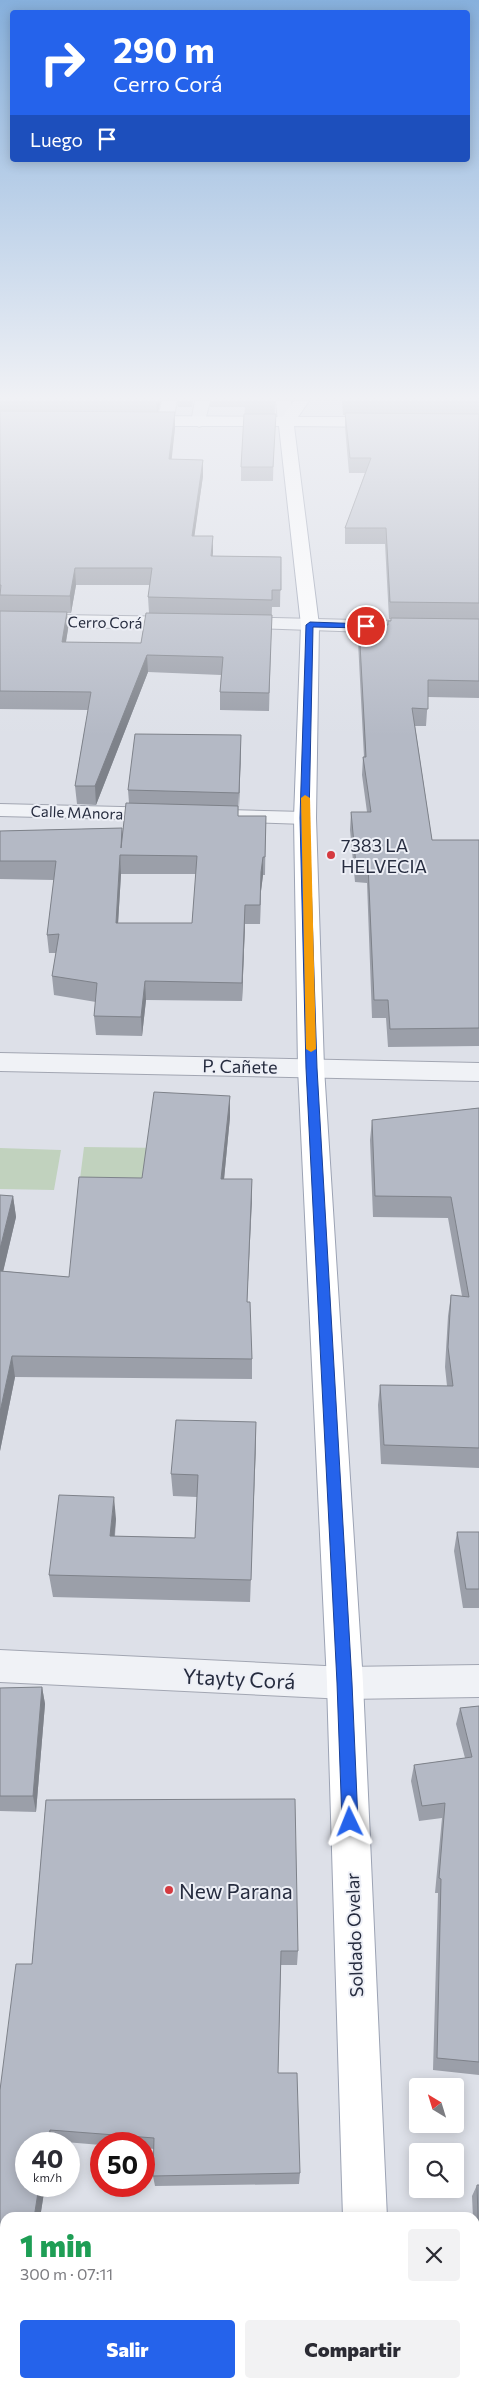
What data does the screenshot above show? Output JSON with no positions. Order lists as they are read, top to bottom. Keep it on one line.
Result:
{"streets":{"main road":["Soldado Ovelar"],"street":["Cerro Corá","Calle MAnora","P. Cañete","Ytayty Corá"]},"crossings":[["P. Cañete","Soldado Ovelar"],["Ytayty Corá","Soldado Ovelar"]],"places":["7383 LA HELVECIA","New Parana"],"north":"top left","page":{"turn":["290 m","Cerro Corá"],"then":"Luego","speed":"40 km/h","limit":"50","heading":["1 min","300 m · 07:11"],"buttons":["Salir","Compartir"]}}
